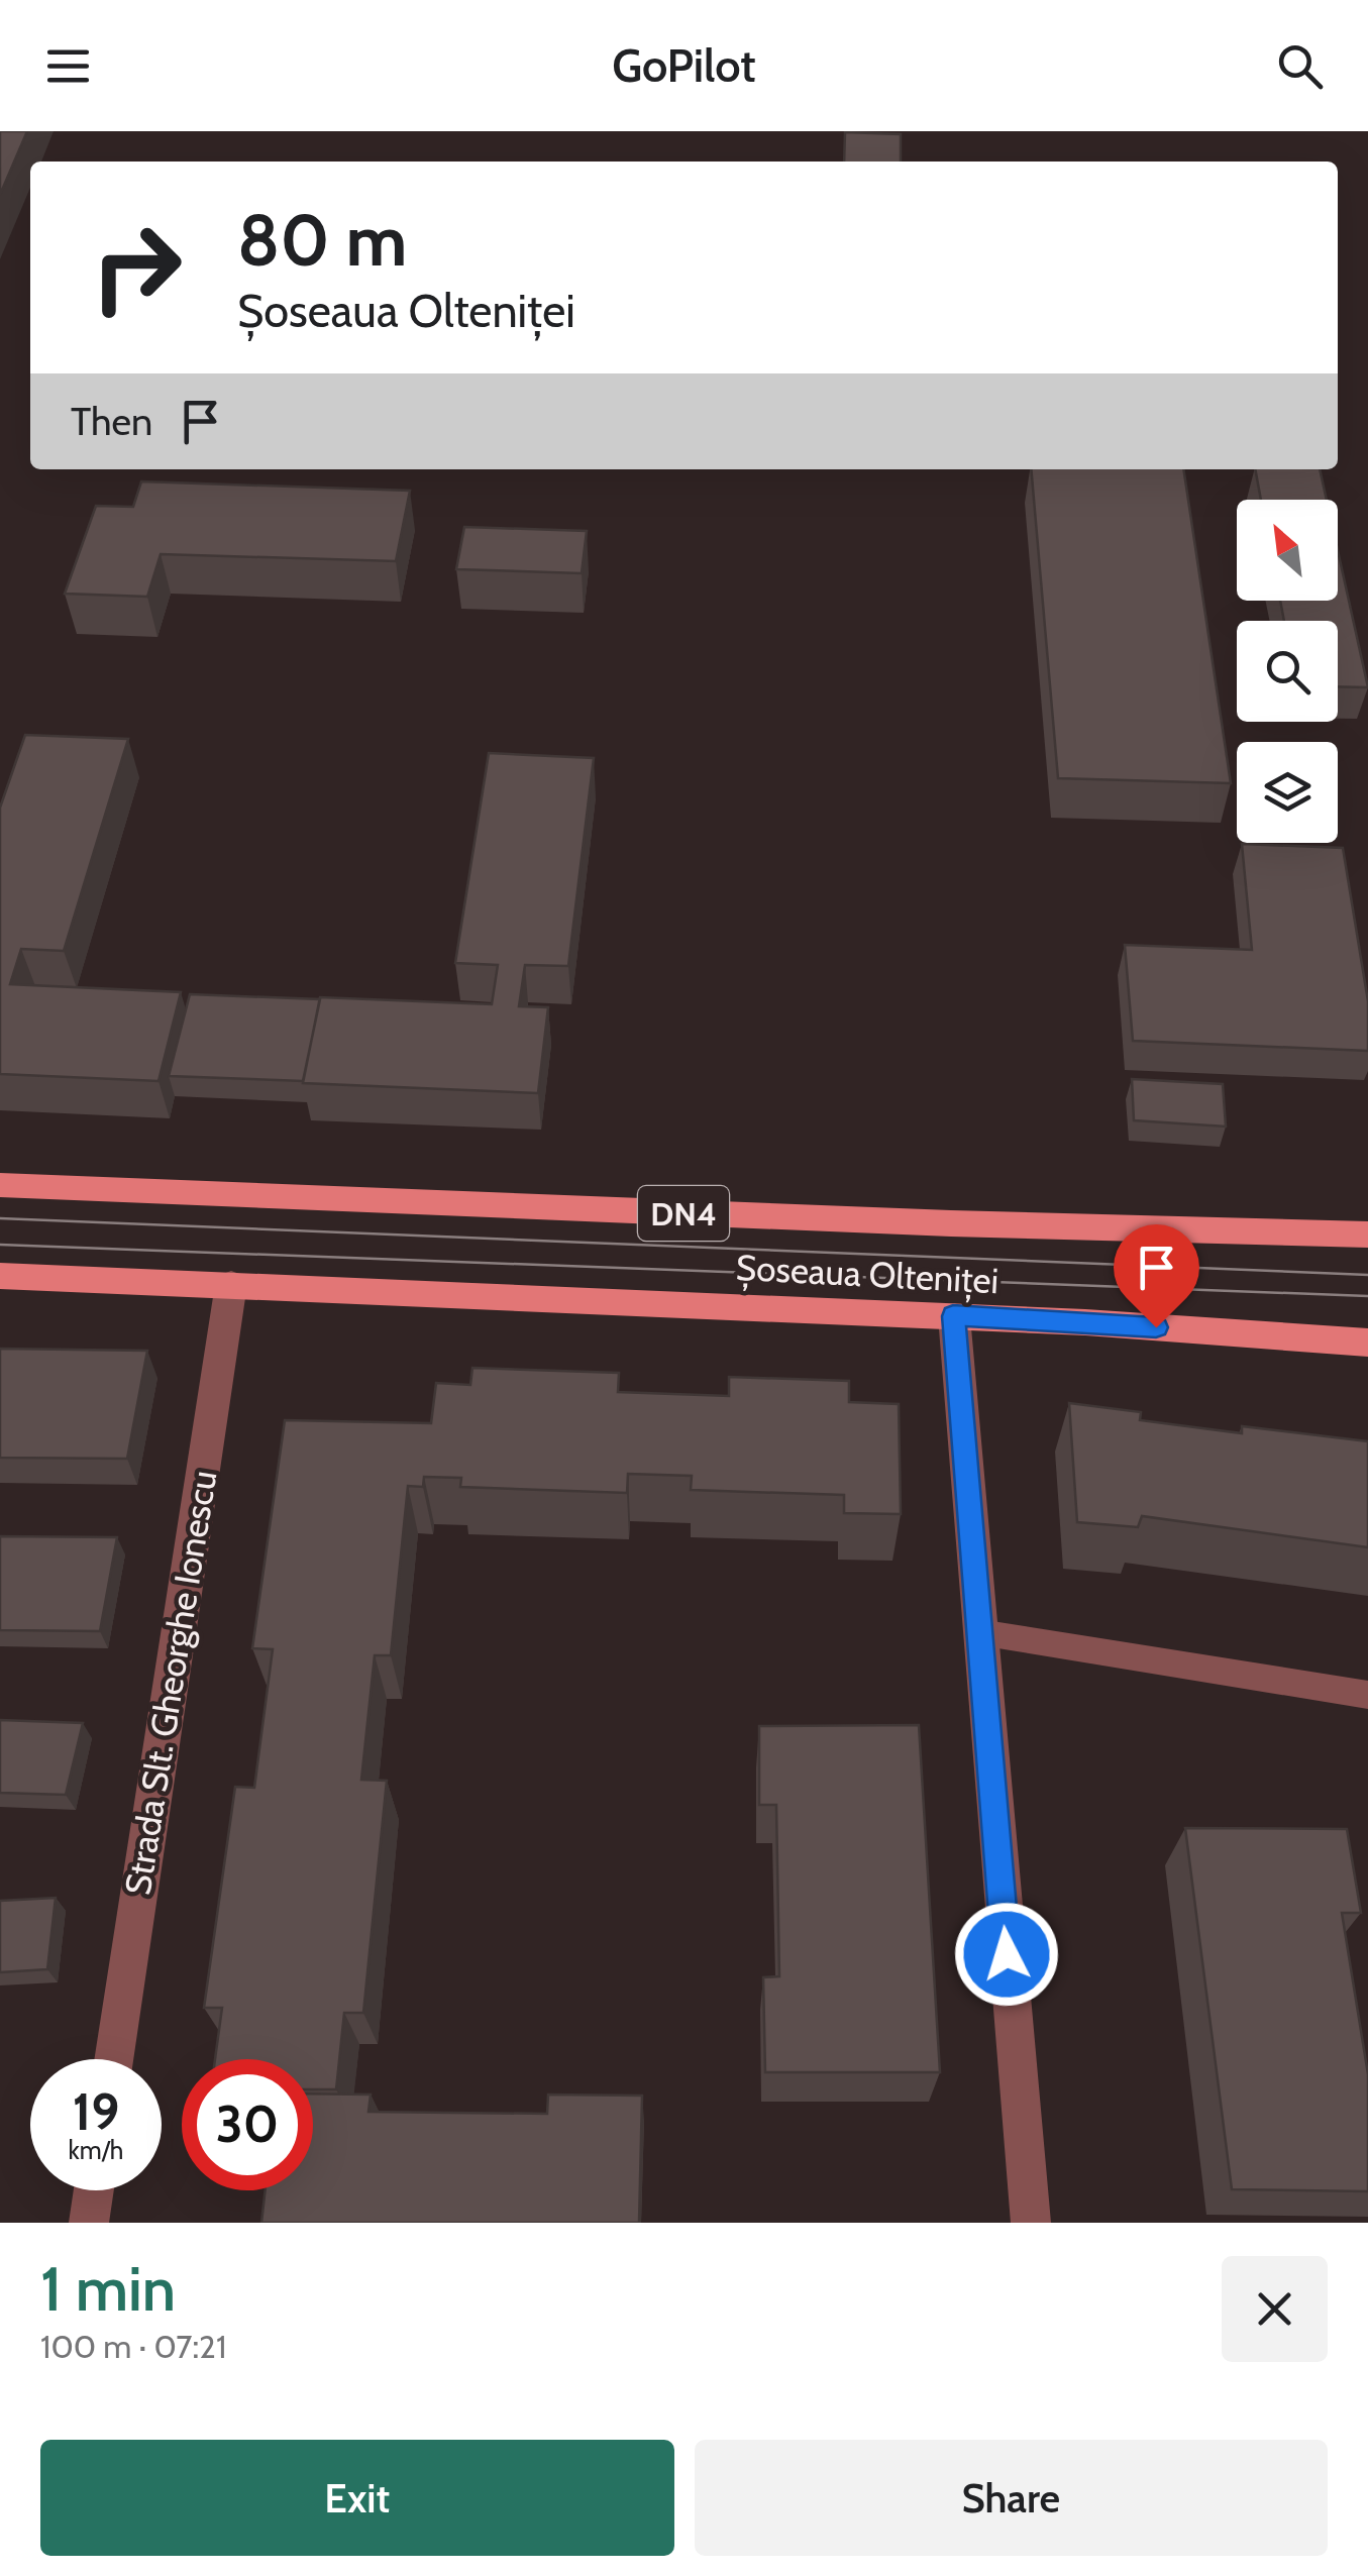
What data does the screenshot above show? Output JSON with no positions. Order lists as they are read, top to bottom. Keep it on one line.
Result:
{"streets":{"main road":["DN4","Șoseaua Olteniței"],"street":["Strada Slt. Gheorghe Ionescu"]},"crossings":[["Șoseaua Olteniței","Strada Slt. Gheorghe Ionescu"]],"north":"top left","page":{"header":"GoPilot","turn":["80 m","Șoseaua Olteniței"],"then":"Then","speed":"19 km/h","limit":"30","heading":["1 min","100 m · 07:21"],"buttons":["Exit","Share"]}}
